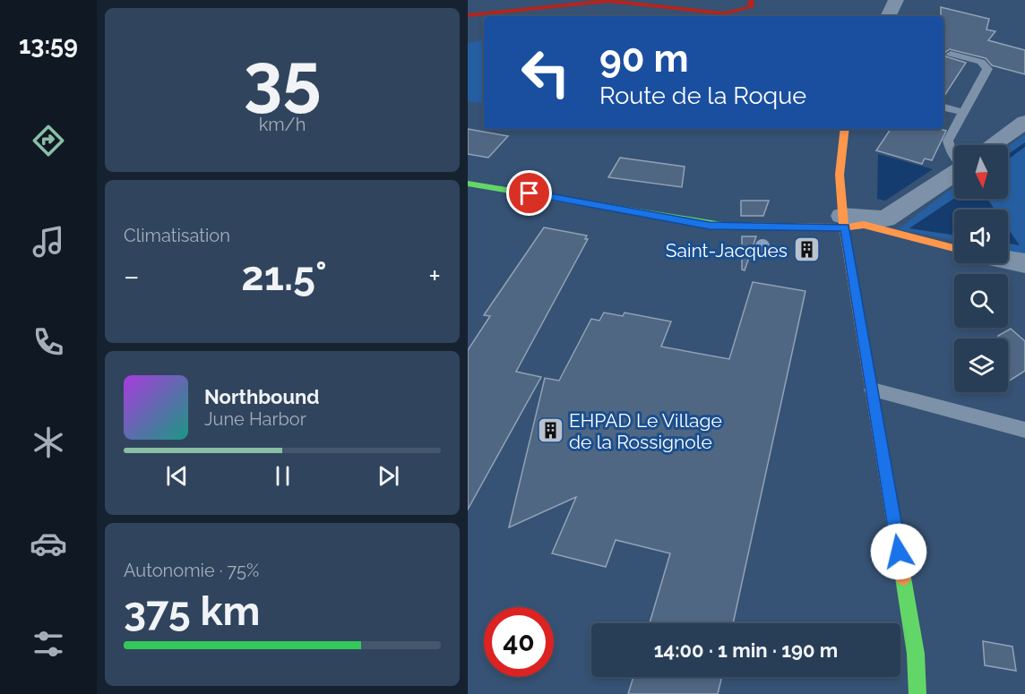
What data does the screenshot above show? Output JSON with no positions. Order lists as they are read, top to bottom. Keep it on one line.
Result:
{"places":{"building":["Saint-Jacques","EHPAD Le Village de la Rossignole"]},"north":"bottom","page":{"tabs":"13:59","tile":[["35","km/h"],"Climatisation",["Autonomie · 75%","375 km"]],"turn":["90 m","Route de la Roque"],"heat":["−","21.5°","+"],"song":["Northbound","June Harbor"],"limit":"40","trip":"14:00 · 1 min · 190 m"}}
